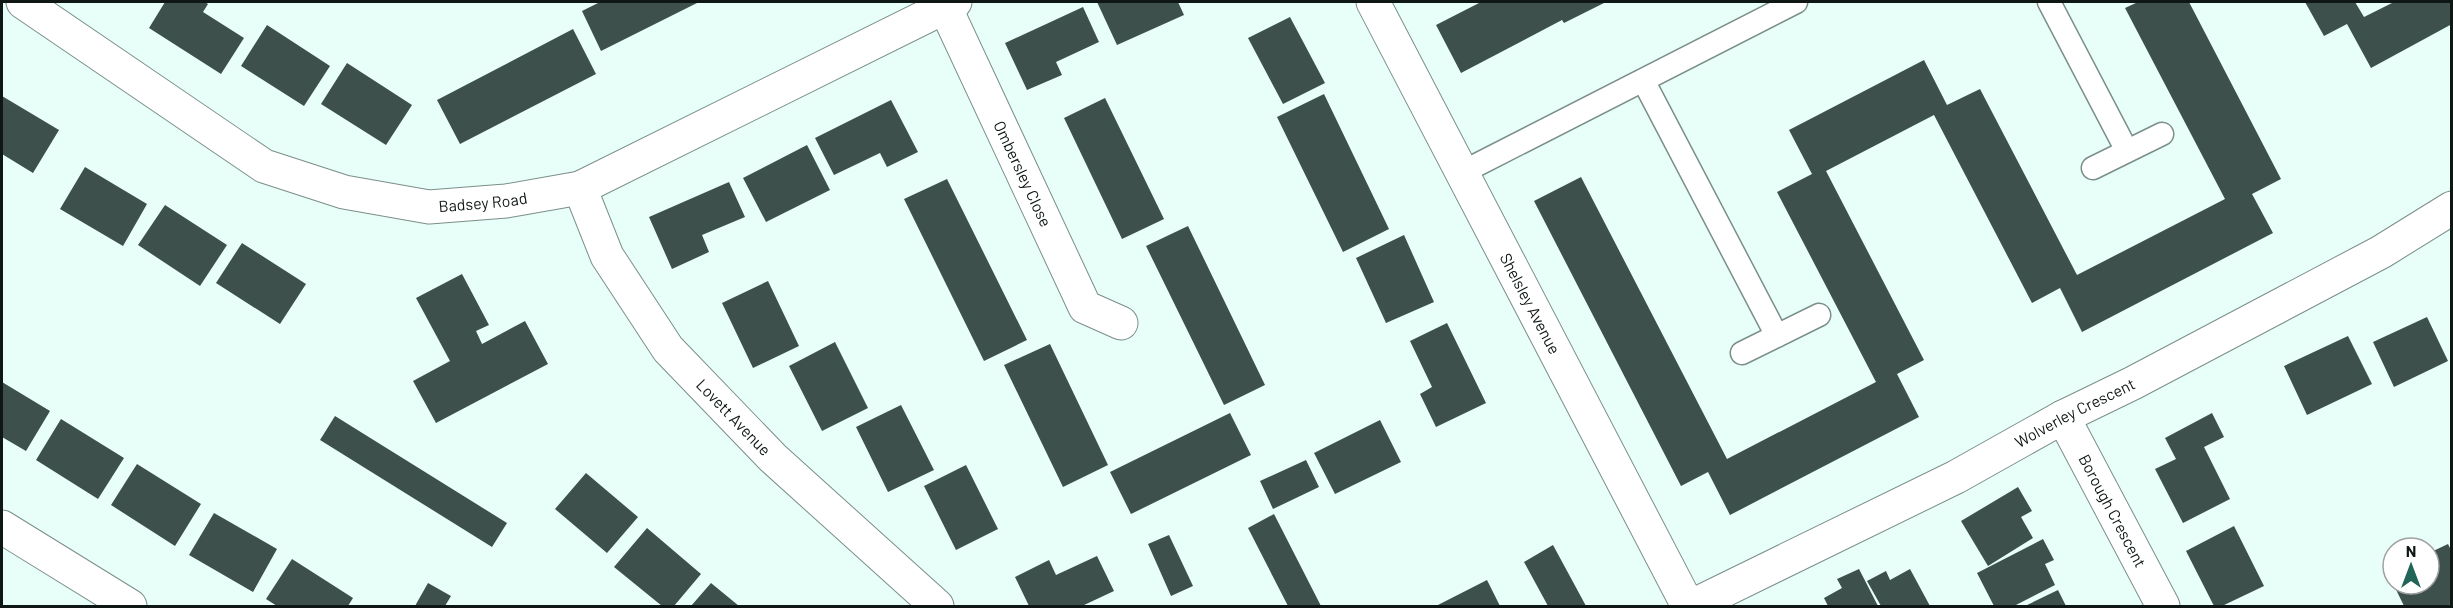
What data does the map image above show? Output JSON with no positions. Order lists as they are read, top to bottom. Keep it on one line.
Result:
{"streets":{"street":["Ombersley Close","Badsey Road","Shelsley Avenue","Wolverley Crescent","Lovett Avenue","Borough Crescent"]},"crossings":[["Ombersley Close","Badsey Road"],["Badsey Road","Lovett Avenue"],["Shelsley Avenue","Wolverley Crescent"],["Wolverley Crescent","Borough Crescent"]],"north":"top"}
